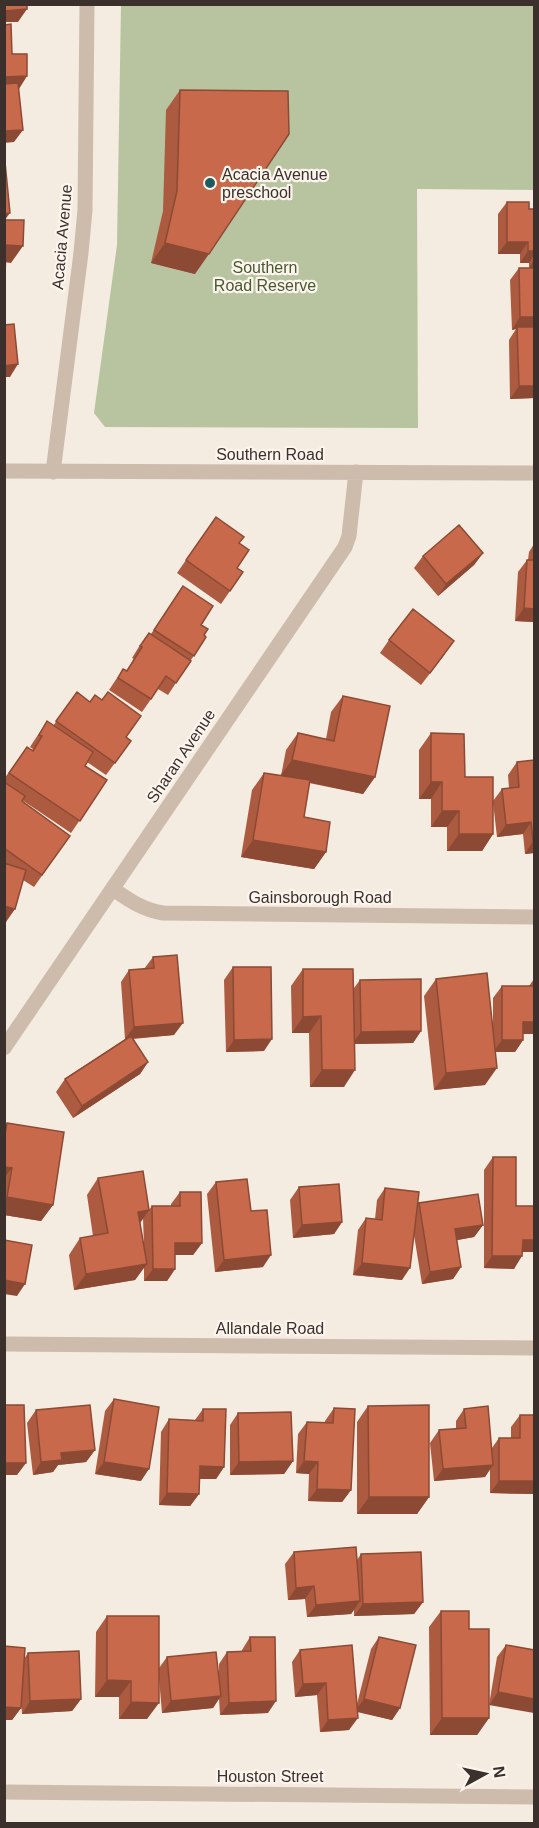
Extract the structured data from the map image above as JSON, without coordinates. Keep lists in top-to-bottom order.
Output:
{
  "streets": {
    "street": [
      "Acacia Avenue",
      "Southern Road",
      "Sharan Avenue",
      "Gainsborough Road",
      "Allandale Road",
      "Houston Street"
    ]
  },
  "crossings": [
    ["Acacia Avenue", "Southern Road"],
    ["Southern Road", "Sharan Avenue"],
    ["Sharan Avenue", "Gainsborough Road"]
  ],
  "parks": ["Southern Road Reserve"],
  "places": ["Acacia Avenue preschool"],
  "north": "right"
}
